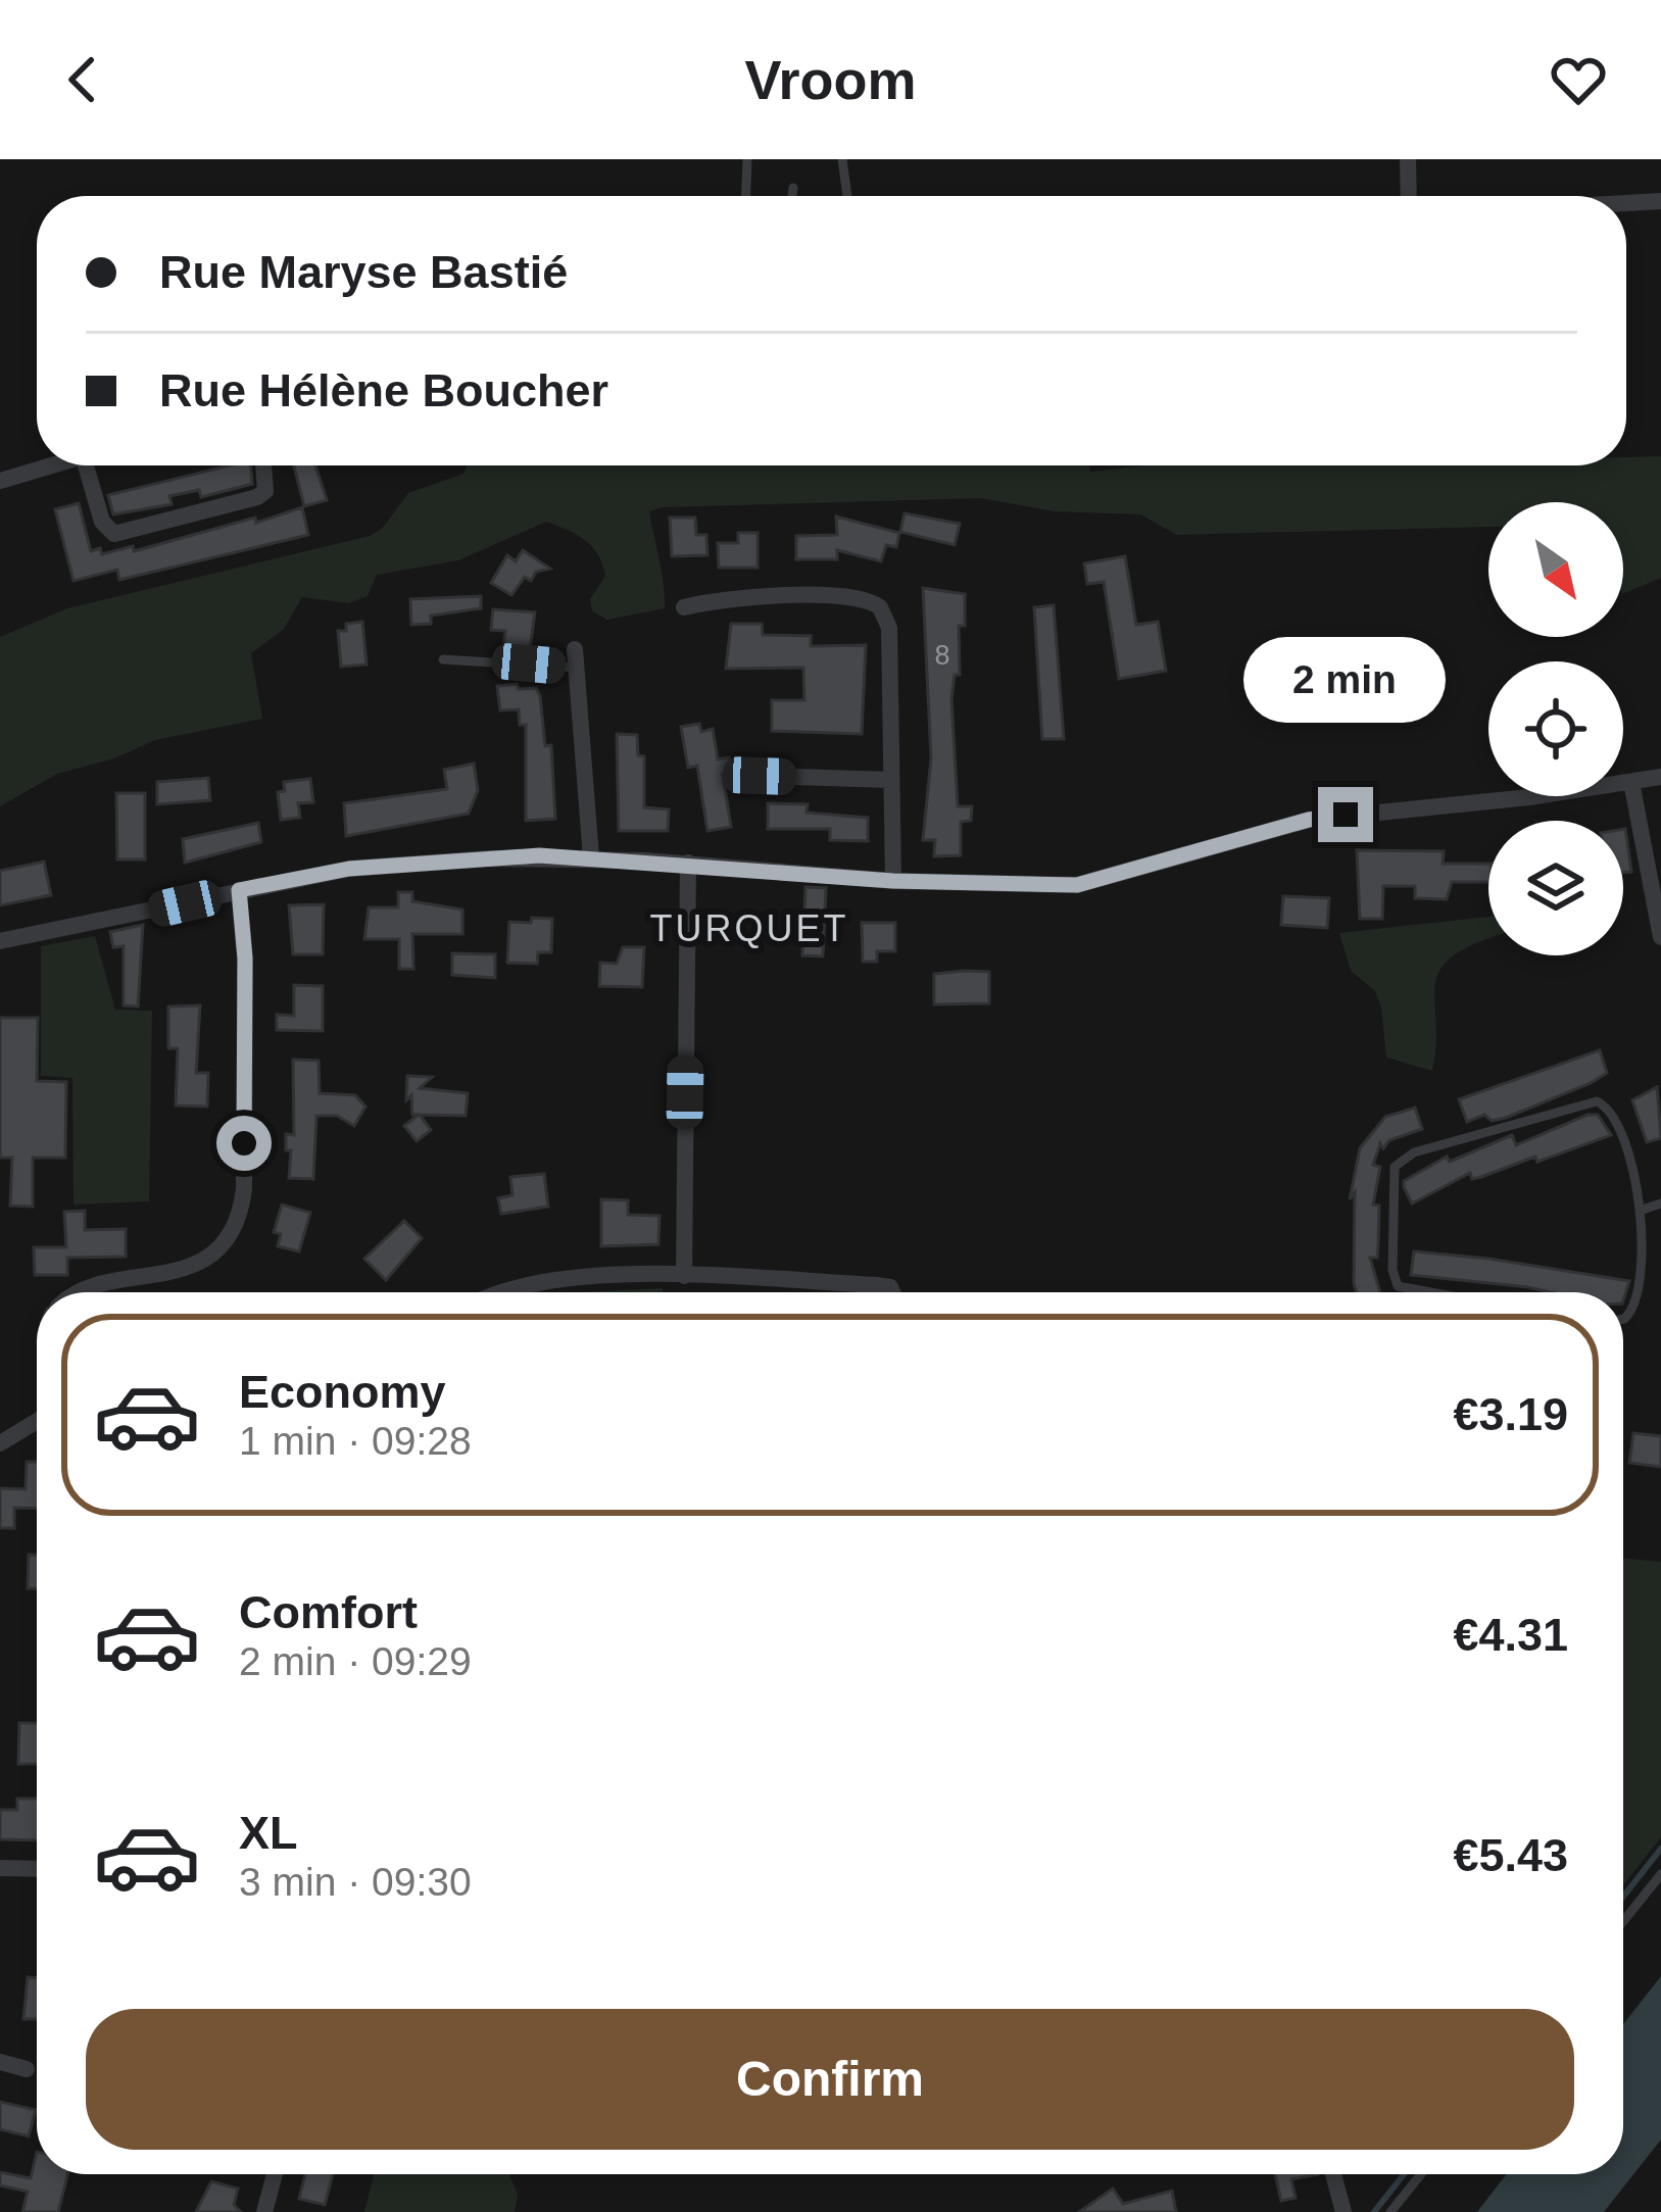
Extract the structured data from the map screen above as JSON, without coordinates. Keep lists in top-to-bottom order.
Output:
{
  "districts": ["TURQUET"],
  "house_numbers": ["8"],
  "north": "bottom right",
  "page": {
    "header": "Vroom",
    "banner": ["Rue Maryse Bastié", "Rue Hélène Boucher"],
    "bubble": "2 min",
    "list": [
      {
        "name": "Economy",
        "note": "1 min · 09:28",
        "value": "€3.19"
      },
      {
        "name": "Comfort",
        "note": "2 min · 09:29",
        "value": "€4.31"
      },
      {
        "name": "XL",
        "note": "3 min · 09:30",
        "value": "€5.43"
      }
    ],
    "buttons": "Confirm"
  }
}
